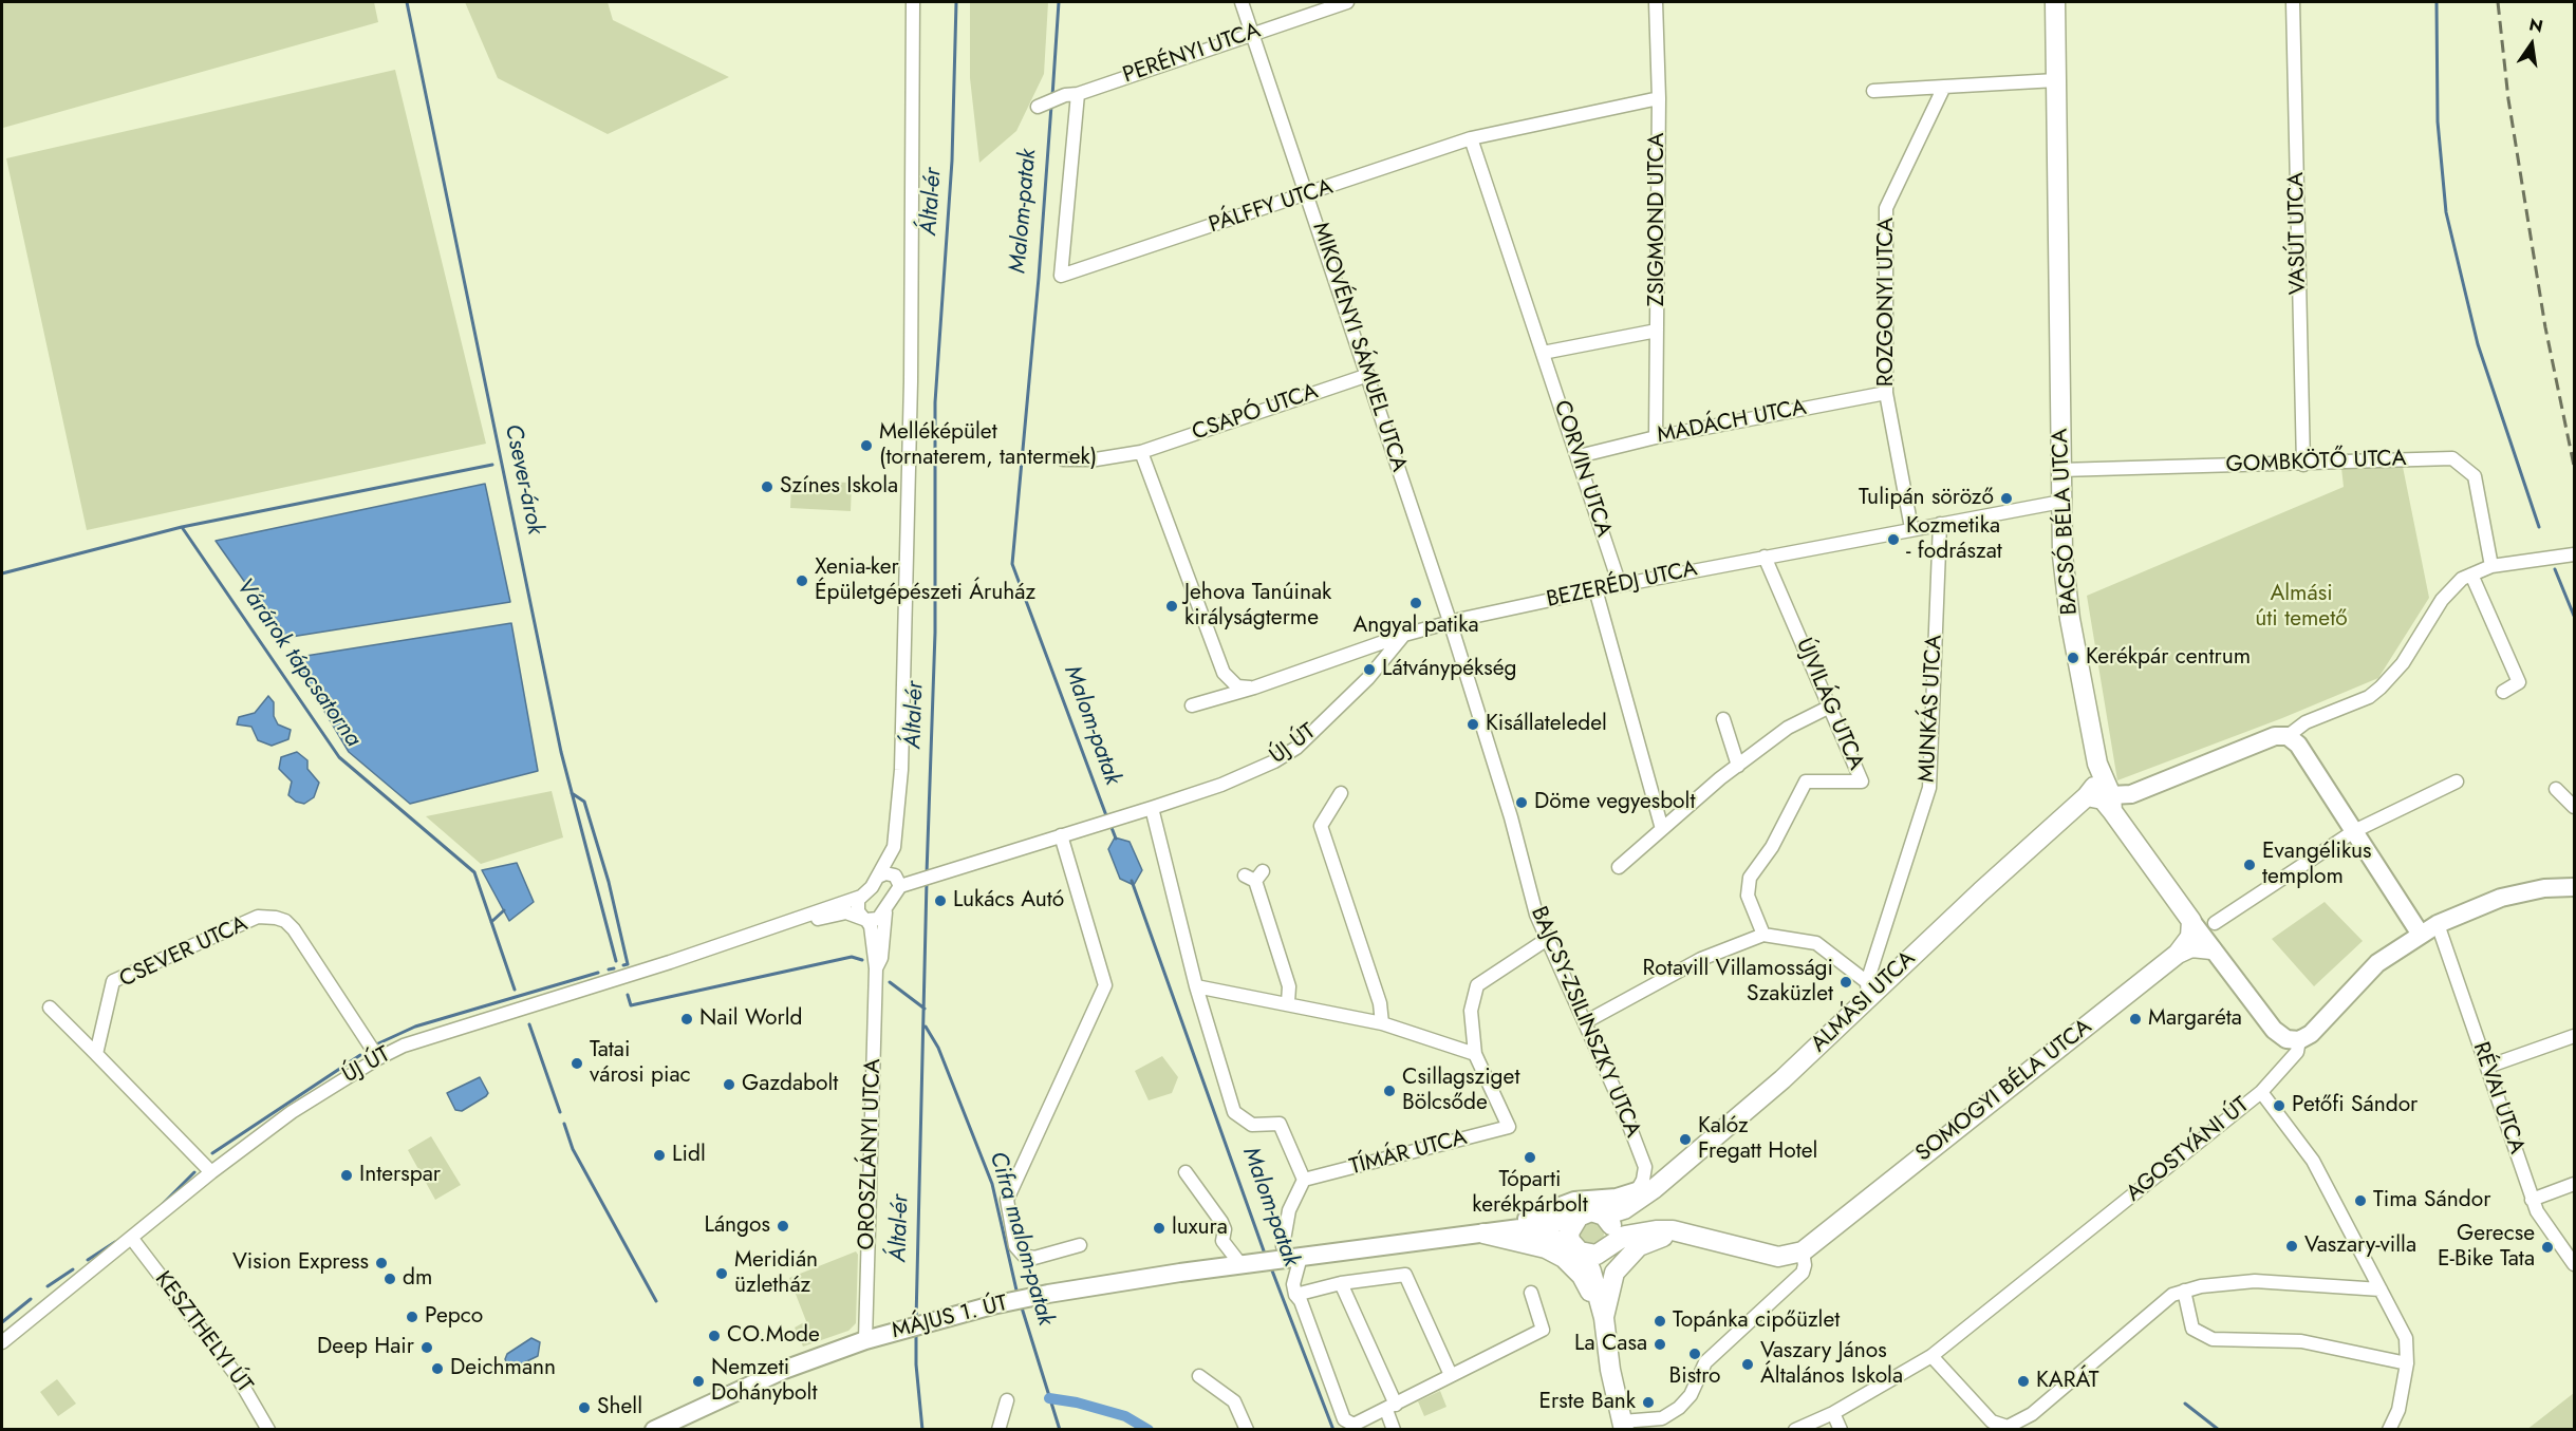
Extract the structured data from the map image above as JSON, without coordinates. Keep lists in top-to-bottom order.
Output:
{
  "streets": {
    "main road": [
      "BACSÓ BÉLA UTCA",
      "ALMÁSI UTCA",
      "SOMOGYI BÉLA UTCA",
      "AGOSTYÁNI ÚT",
      "MÁJUS 1. ÚT"
    ],
    "street": [
      "PERÉNYI UTCA",
      "PÁLFFY UTCA",
      "ZSIGMOND UTCA",
      "VASÚT UTCA",
      "ROZGONYI UTCA",
      "MIKOVÉNYI SÁMUEL UTCA",
      "CSAPÓ UTCA",
      "MADÁCH UTCA",
      "GOMBKÖTŐ UTCA",
      "CORVIN UTCA",
      "BEZERÉDJ UTCA",
      "ÚJVILÁG UTCA",
      "MUNKÁS UTCA",
      "ÚJ ÚT",
      "CSEVER UTCA",
      "BAJCSY-ZSILINSZKY UTCA",
      "RÉVAI UTCA",
      "TÍMÁR UTCA",
      "OROSZLÁNYI UTCA",
      "KESZTHELYI ÚT"
    ]
  },
  "crossings": [
    ["PERÉNYI UTCA", "PÁLFFY UTCA"],
    ["PERÉNYI UTCA", "MIKOVÉNYI SÁMUEL UTCA"],
    ["PÁLFFY UTCA", "ZSIGMOND UTCA"],
    ["PÁLFFY UTCA", "MIKOVÉNYI SÁMUEL UTCA"],
    ["PÁLFFY UTCA", "CORVIN UTCA"],
    ["ZSIGMOND UTCA", "MADÁCH UTCA"],
    ["VASÚT UTCA", "GOMBKÖTŐ UTCA"],
    ["ROZGONYI UTCA", "MADÁCH UTCA"],
    ["ROZGONYI UTCA", "BEZERÉDJ UTCA"],
    ["MIKOVÉNYI SÁMUEL UTCA", "CSAPÓ UTCA"],
    ["MIKOVÉNYI SÁMUEL UTCA", "BEZERÉDJ UTCA"],
    ["MIKOVÉNYI SÁMUEL UTCA", "BAJCSY-ZSILINSZKY UTCA"],
    ["MADÁCH UTCA", "CORVIN UTCA"],
    ["GOMBKÖTŐ UTCA", "BACSÓ BÉLA UTCA"],
    ["CORVIN UTCA", "BEZERÉDJ UTCA"],
    ["BACSÓ BÉLA UTCA", "BEZERÉDJ UTCA"],
    ["BACSÓ BÉLA UTCA", "ALMÁSI UTCA"],
    ["BACSÓ BÉLA UTCA", "SOMOGYI BÉLA UTCA"],
    ["BACSÓ BÉLA UTCA", "AGOSTYÁNI ÚT"],
    ["BEZERÉDJ UTCA", "ÚJVILÁG UTCA"],
    ["BEZERÉDJ UTCA", "MUNKÁS UTCA"],
    ["BEZERÉDJ UTCA", "ÚJ ÚT"],
    ["BEZERÉDJ UTCA", "BAJCSY-ZSILINSZKY UTCA"],
    ["MUNKÁS UTCA", "ALMÁSI UTCA"],
    ["ÚJ ÚT", "CSEVER UTCA"],
    ["ÚJ ÚT", "OROSZLÁNYI UTCA"],
    ["ÚJ ÚT", "KESZTHELYI ÚT"],
    ["ALMÁSI UTCA", "MÁJUS 1. ÚT"],
    ["BAJCSY-ZSILINSZKY UTCA", "TÍMÁR UTCA"],
    ["RÉVAI UTCA", "AGOSTYÁNI ÚT"],
    ["OROSZLÁNYI UTCA", "MÁJUS 1. ÚT"]
  ],
  "water": [
    "Által-ér",
    "Malom-patak",
    "Csever-árok",
    "Várárok tápcsatorna",
    "Cifra malom-patak"
  ],
  "parks": ["Almási úti temető"],
  "places": [
    "Melléképület (tornaterem, tantermek)",
    "Színes Iskola",
    "Tulipán söröző",
    "Kozmetika - fodrászat",
    "Xenia-ker Épületgépészeti Áruház",
    "Angyal patika",
    "Jehova Tanúinak királyságterme",
    "Kerékpár centrum",
    "Látványpékség",
    "Kisállateledel",
    "Döme vegyesbolt",
    "Evangélikus templom",
    "Lukács Autó",
    "Rotavill Villamossági Szaküzlet",
    "Nail World",
    "Margaréta",
    "Tatai városi piac",
    "Gazdabolt",
    "Csillagsziget Bölcsőde",
    "Petőfi Sándor",
    "Kalóz Fregatt Hotel",
    "Lidl",
    "Tóparti kerékpárbolt",
    "Interspar",
    "Tima Sándor",
    "Lángos",
    "luxura",
    "Vaszary-villa",
    "Gerecse E-Bike Tata",
    "Vision Express",
    "Meridián üzletház",
    "dm",
    "Pepco",
    "Topánka cipőüzlet",
    "CO.Mode",
    "La Casa",
    "Deep Hair",
    "Bistro",
    "Vaszary János Általános Iskola",
    "Deichmann",
    "Nemzeti Dohánybolt",
    "KARÁT",
    "Erste Bank",
    "Shell"
  ],
  "north": "top"
}
